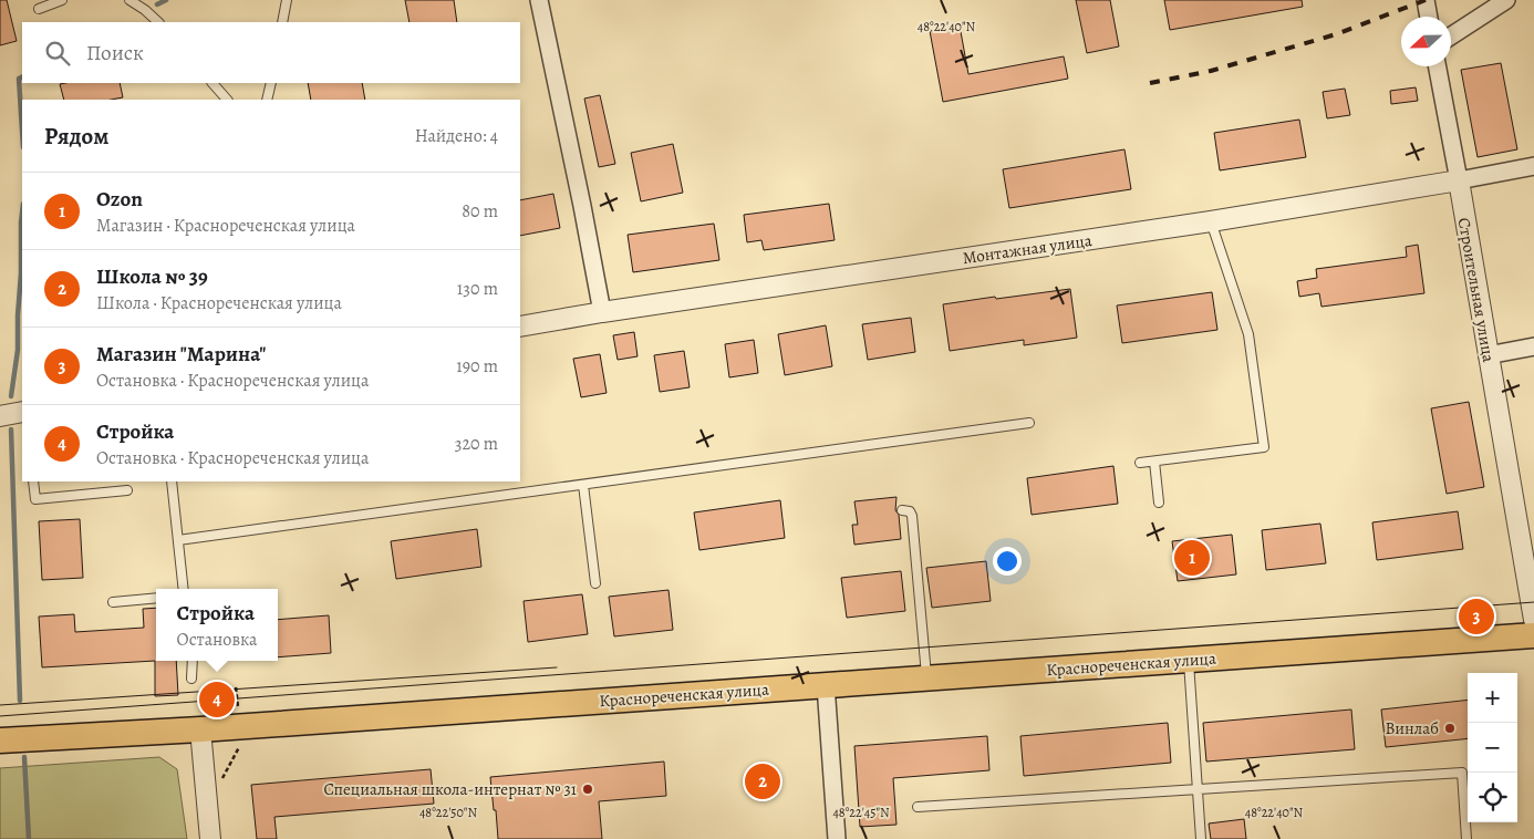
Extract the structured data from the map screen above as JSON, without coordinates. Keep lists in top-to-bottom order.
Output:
{
  "streets": {
    "main road": ["Краснореченская улица"],
    "street": ["Монтажная улица", "Строительная улица"]
  },
  "crossings": [
    ["Монтажная улица", "Строительная улица"]
  ],
  "places": ["Винлаб", "Специальная школа-интернат № 31"],
  "north": "left",
  "page": {
    "search": "Поиск",
    "heading": ["Рядом", "Найдено: 4"],
    "list": [
      {
        "mark": "1",
        "name": "Ozon",
        "note": "Магазин · Краснореченская улица",
        "value": "80 m"
      },
      {
        "mark": "2",
        "name": "Школа № 39",
        "note": "Школа · Краснореченская улица",
        "value": "130 m"
      },
      {
        "mark": "3",
        "name": "Магазин \"Марина\"",
        "note": "Остановка · Краснореченская улица",
        "value": "190 m"
      },
      {
        "mark": "4",
        "name": "Стройка",
        "note": "Остановка · Краснореченская улица",
        "value": "320 m"
      }
    ],
    "pins": [
      "1",
      "3",
      "4",
      "2"
    ],
    "popup": ["Стройка", "Остановка"],
    "map_buttons": ["+", "−"]
  },
  "coordinates": ["48°22'40\"N", "48°22'50\"N", "48°22'45\"N"]
}
